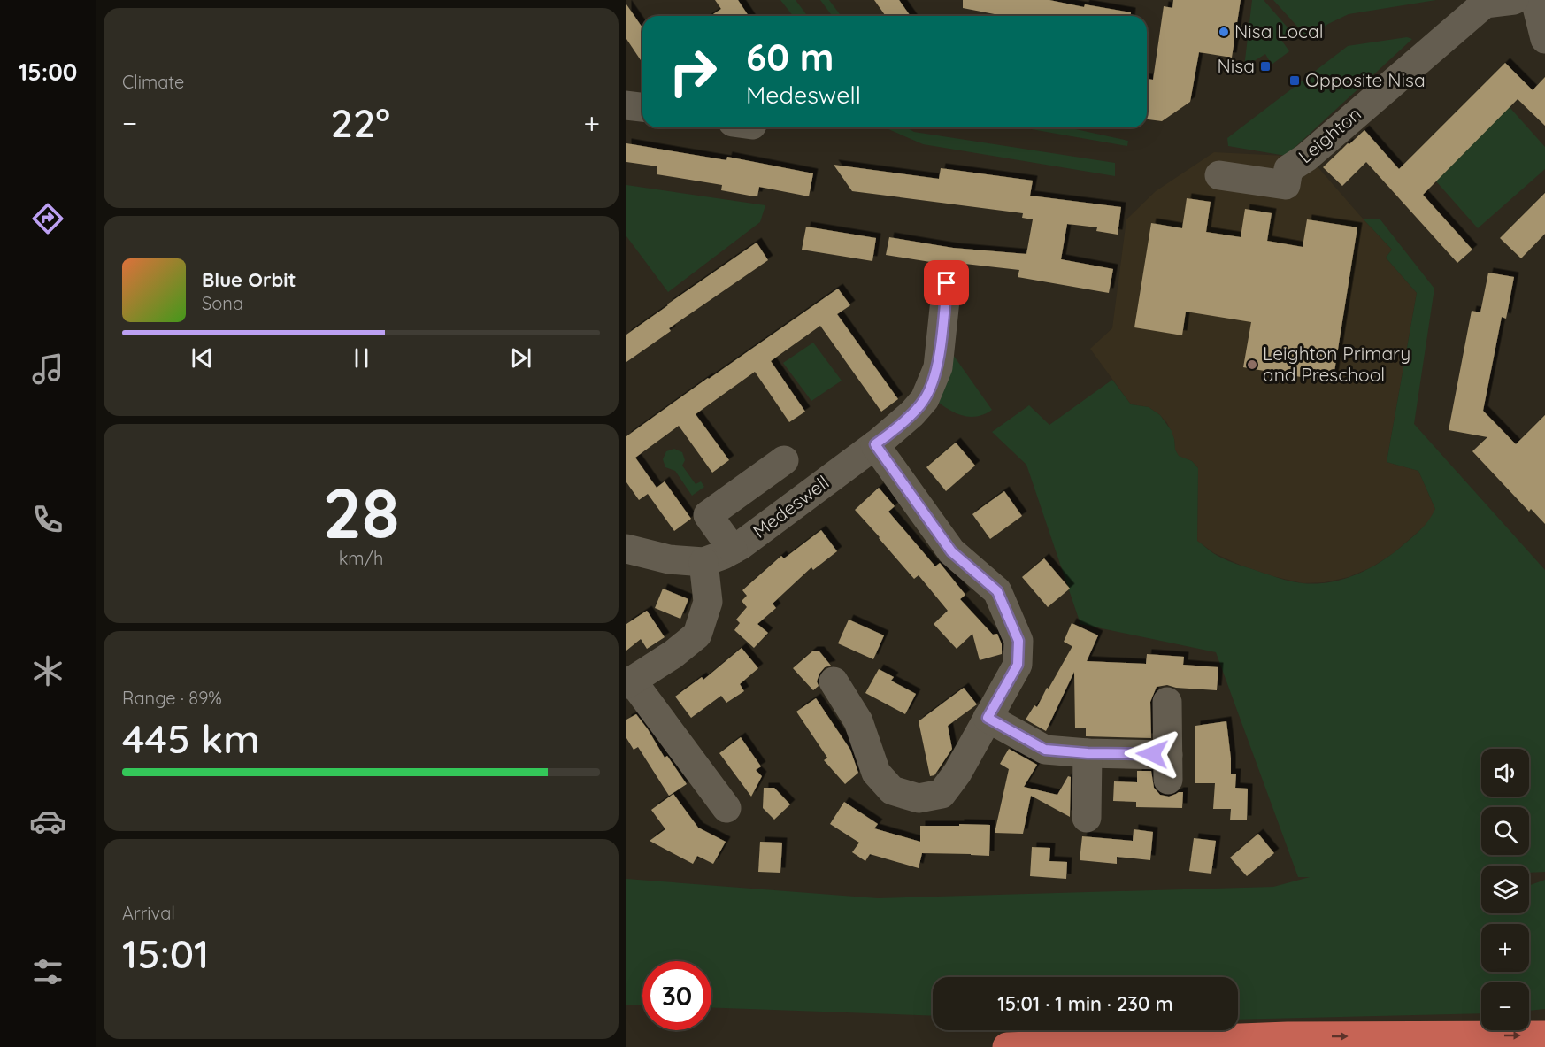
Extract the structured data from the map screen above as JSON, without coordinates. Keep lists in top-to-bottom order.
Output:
{
  "streets": {
    "street": ["Leighton", "Medeswell"]
  },
  "places": {
    "other": ["Nisa Local", "Leighton Primary and Preschool"],
    "transit": ["Nisa", "Opposite Nisa"]
  },
  "page": {
    "tabs": "15:00",
    "tile": [
      "Climate",
      ["28", "km/h"],
      ["Range · 89%", "445 km"],
      ["Arrival", "15:01"]
    ],
    "turn": ["60 m", "Medeswell"],
    "heat": ["−", "22°", "+"],
    "song": ["Blue Orbit", "Sona"],
    "map_buttons": ["+", "−"],
    "limit": "30",
    "trip": "15:01 · 1 min · 230 m"
  }
}
